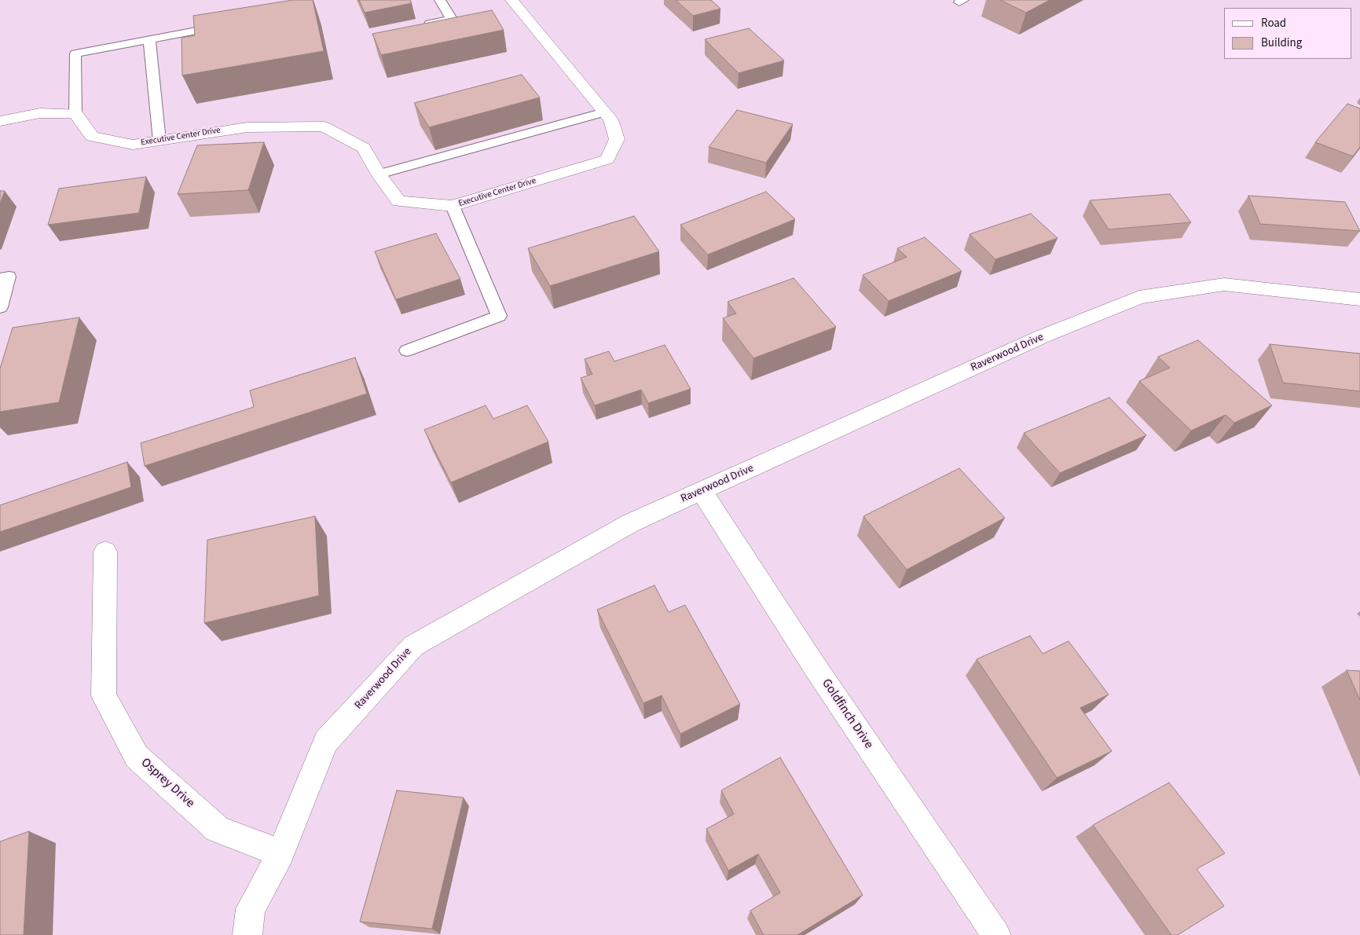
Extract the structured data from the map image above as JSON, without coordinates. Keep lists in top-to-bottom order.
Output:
{
  "streets": {
    "street": [
      "Executive Center Drive",
      "Raverwood Drive",
      "Goldfinch Drive",
      "Osprey Drive"
    ]
  },
  "crossings": [
    ["Raverwood Drive", "Goldfinch Drive"],
    ["Raverwood Drive", "Osprey Drive"]
  ],
  "legend": ["Road", "Building"]
}
